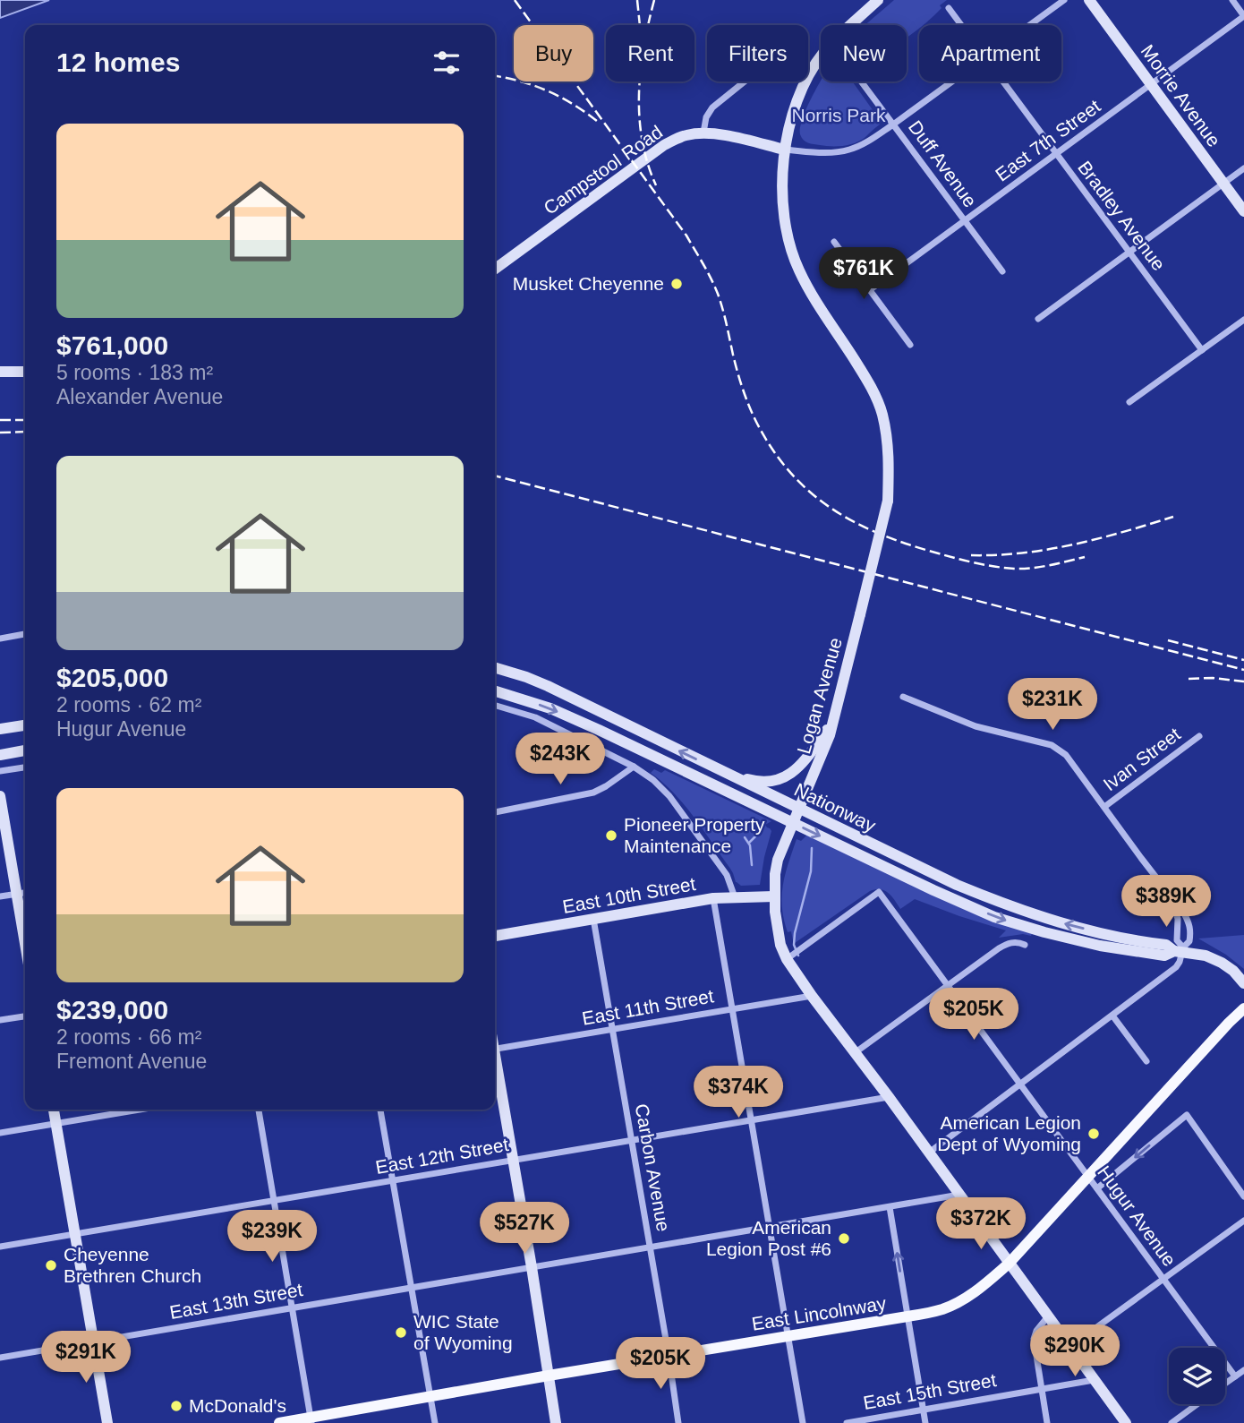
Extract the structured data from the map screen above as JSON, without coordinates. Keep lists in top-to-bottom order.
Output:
{
  "streets": {
    "main road": [
      "Morrie Avenue",
      "Campstool Road",
      "Logan Avenue",
      "Nationway",
      "East 10th Street",
      "East Lincolnway"
    ],
    "street": [
      "East 7th Street",
      "Duff Avenue",
      "Bradley Avenue",
      "Ivan Street",
      "East 11th Street",
      "East 12th Street",
      "Carbon Avenue",
      "Hugur Avenue",
      "East 13th Street",
      "East 15th Street"
    ]
  },
  "crossings": [
    ["Morrie Avenue", "East 7th Street"],
    ["East 7th Street", "Duff Avenue"],
    ["East 7th Street", "Bradley Avenue"],
    ["Campstool Road", "Logan Avenue"],
    ["Logan Avenue", "Nationway"],
    ["Logan Avenue", "East 10th Street"],
    ["Logan Avenue", "East 11th Street"],
    ["Logan Avenue", "East 12th Street"],
    ["Logan Avenue", "Hugur Avenue"],
    ["Logan Avenue", "East 13th Street"],
    ["Logan Avenue", "East Lincolnway"],
    ["Logan Avenue", "East 15th Street"],
    ["East 10th Street", "Carbon Avenue"],
    ["East 11th Street", "Carbon Avenue"],
    ["East 12th Street", "Carbon Avenue"],
    ["Carbon Avenue", "East 13th Street"],
    ["Carbon Avenue", "East Lincolnway"],
    ["Hugur Avenue", "East Lincolnway"]
  ],
  "parks": ["Norris Park"],
  "places": [
    "Musket Cheyenne",
    "Pioneer Property Maintenance",
    "American Legion Dept of Wyoming",
    "American Legion Post #6",
    "Cheyenne Brethren Church",
    "WIC State of Wyoming",
    "McDonald's"
  ],
  "page": {
    "chip": [
      "Buy",
      "Rent",
      "Filters",
      "New",
      "Apartment"
    ],
    "heading": "12 homes",
    "list": [
      {
        "name": "$761,000",
        "note": "5 rooms · 183 m² · Alexander Avenue"
      },
      {
        "name": "$205,000",
        "note": "2 rooms · 62 m² · Hugur Avenue"
      },
      {
        "name": "$239,000",
        "note": "2 rooms · 66 m² · Fremont Avenue"
      }
    ],
    "price": [
      "$761K",
      "$231K",
      "$243K",
      "$389K",
      "$205K",
      "$374K",
      "$372K",
      "$527K",
      "$239K",
      "$290K",
      "$291K",
      "$205K"
    ]
  }
}
